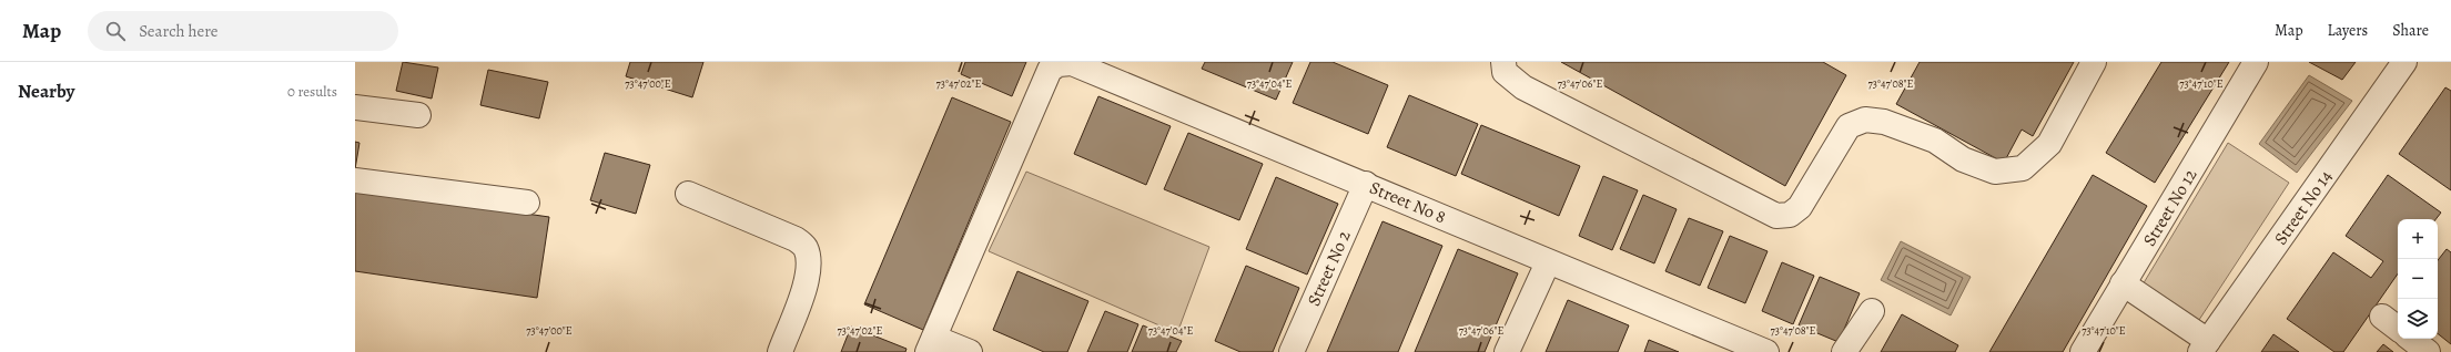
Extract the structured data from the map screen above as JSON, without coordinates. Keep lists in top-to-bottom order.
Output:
{
  "streets": {
    "street": [
      "Street No 8",
      "Street No 12",
      "Street No 14",
      "Street No 2"
    ]
  },
  "crossings": [
    ["Street No 8", "Street No 2"]
  ],
  "page": {
    "header": "Map",
    "search": "Search here",
    "nav": ["Map", "Layers", "Share"],
    "heading": ["Nearby", "0 results"],
    "map_buttons": ["+", "−"]
  },
  "coordinates": [
    "73°47'04\"E",
    "73°47'06\"E",
    "73°47'08\"E",
    "73°47'00\"E",
    "73°47'02\"E",
    "73°47'10\"E"
  ]
}
